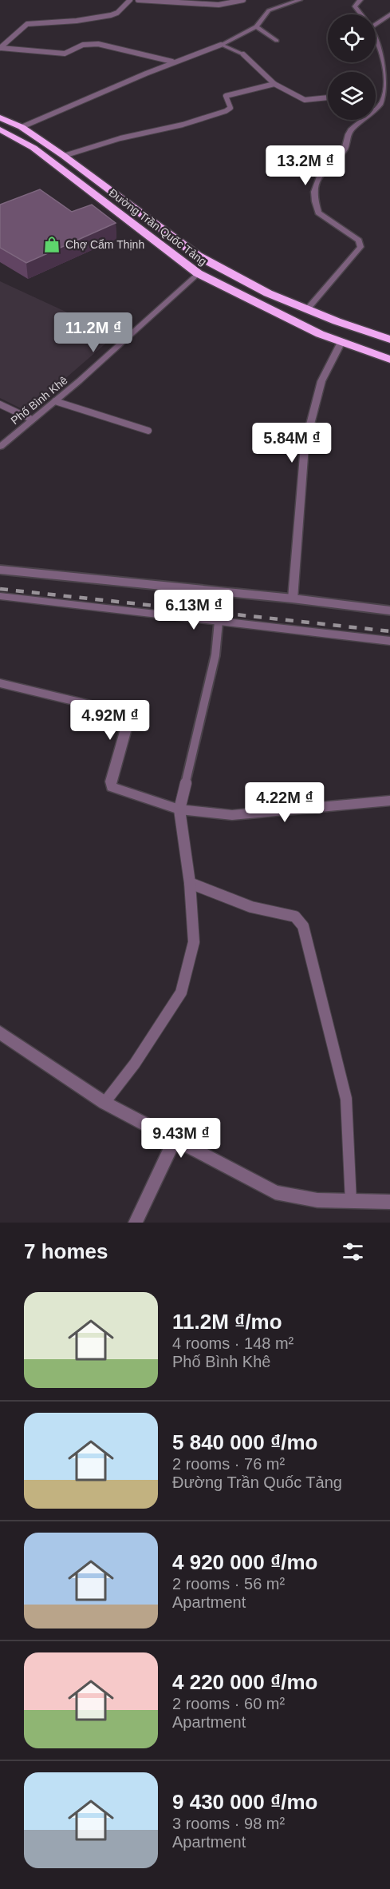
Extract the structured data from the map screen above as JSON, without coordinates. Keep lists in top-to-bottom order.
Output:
{
  "streets": {
    "highway": ["Đường Trần Quốc Tảng"],
    "street": ["Phố Bình Khê"]
  },
  "crossings": [
    ["Đường Trần Quốc Tảng", "Phố Bình Khê"]
  ],
  "places": {
    "shop": ["Chợ Cẩm Thịnh"]
  },
  "page": {
    "price": [
      "13.2M ₫",
      "11.2M ₫",
      "5.84M ₫",
      "6.13M ₫",
      "4.92M ₫",
      "4.22M ₫",
      "9.43M ₫"
    ],
    "heading": "7 homes",
    "list": [
      {
        "name": "11.2M ₫/mo",
        "note": "4 rooms · 148 m² · Phố Bình Khê"
      },
      {
        "name": "5 840 000 ₫/mo",
        "note": "2 rooms · 76 m² · Đường Trần Quốc Tảng"
      },
      {
        "name": "4 920 000 ₫/mo",
        "note": "2 rooms · 56 m² · Apartment"
      },
      {
        "name": "4 220 000 ₫/mo",
        "note": "2 rooms · 60 m² · Apartment"
      },
      {
        "name": "9 430 000 ₫/mo",
        "note": "3 rooms · 98 m² · Apartment"
      }
    ]
  }
}
